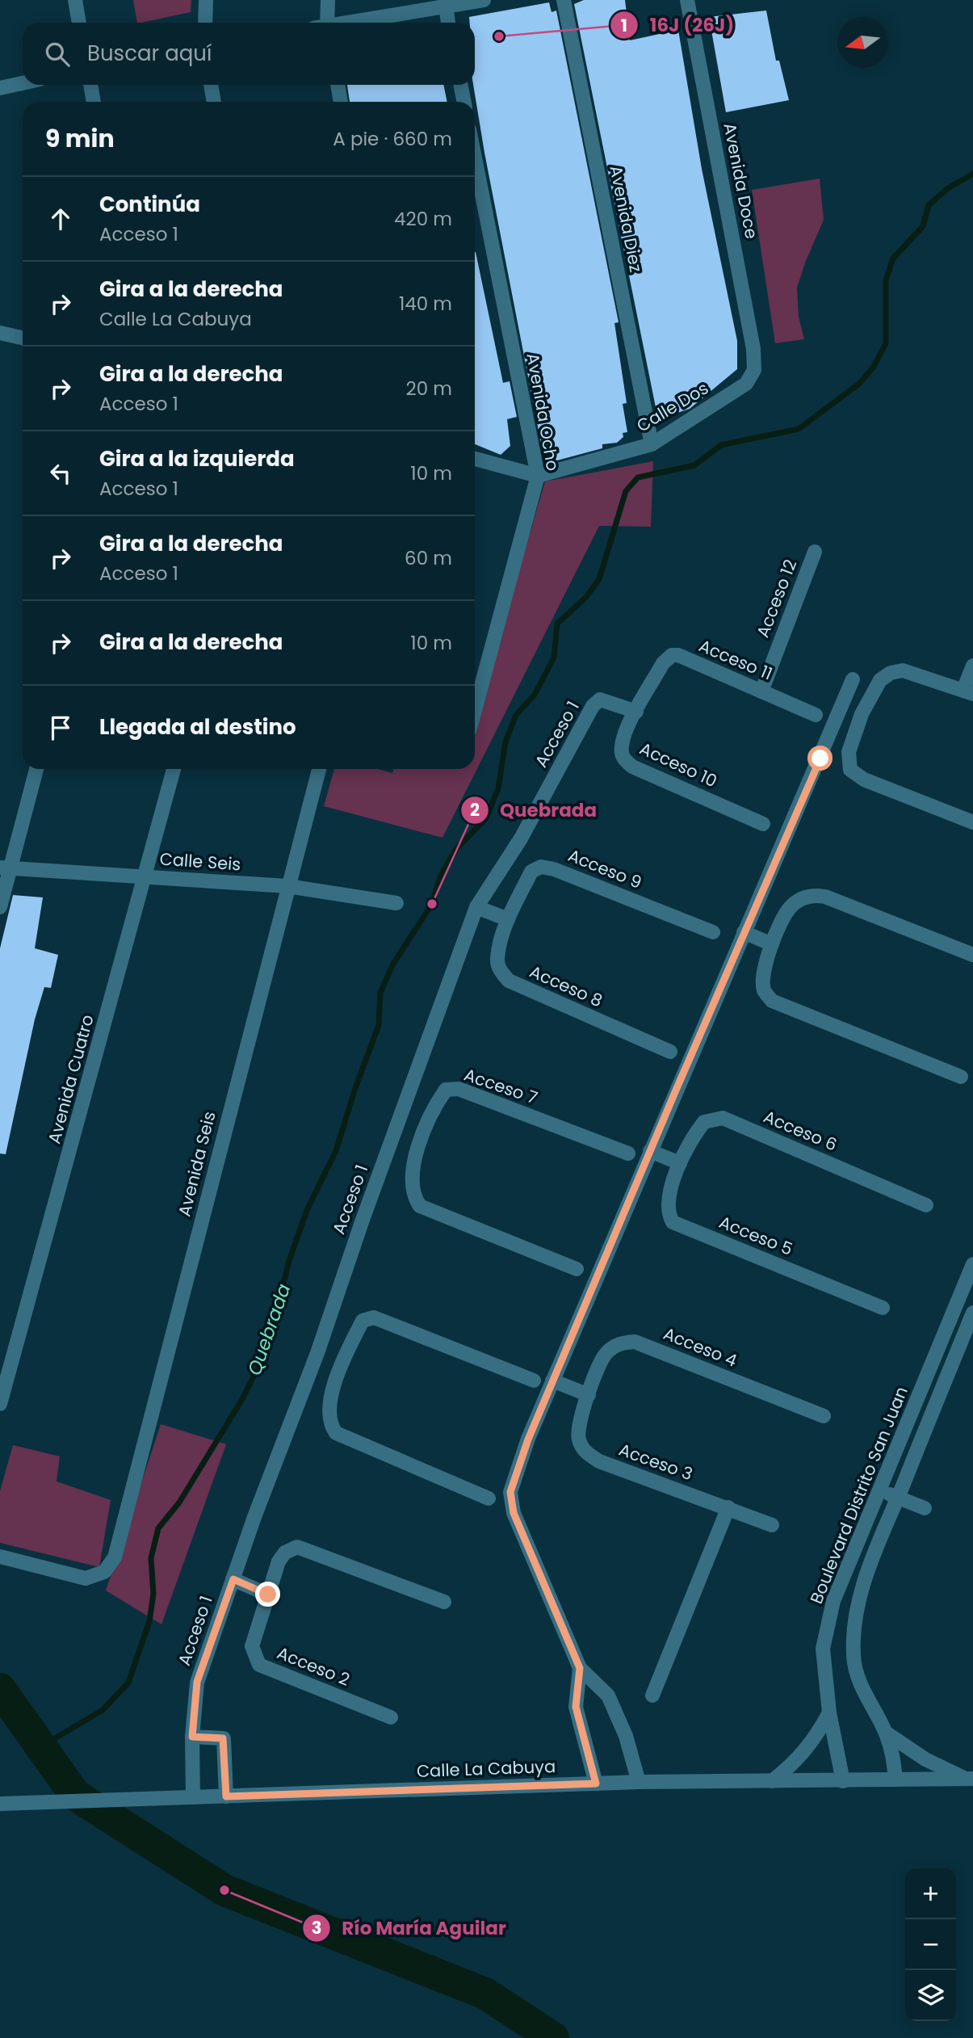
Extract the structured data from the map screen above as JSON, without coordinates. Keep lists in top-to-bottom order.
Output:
{
  "streets": {
    "street": [
      "Avenida Doce",
      "Avenida Diez",
      "Calle Dos",
      "Avenida Ocho",
      "Acceso 12",
      "Acceso 11",
      "Acceso 1",
      "Acceso 10",
      "Calle Seis",
      "Acceso 9",
      "Acceso 8",
      "Avenida Cuatro",
      "Acceso 7",
      "Acceso 6",
      "Avenida Seis",
      "Acceso 5",
      "Acceso 4",
      "Acceso 3",
      "Boulevard Distrito San Juan",
      "Acceso 2",
      "Calle La Cabuya"
    ]
  },
  "crossings": [
    ["Avenida Doce", "Calle Dos"],
    ["Avenida Diez", "Calle Dos"],
    ["Calle Dos", "Avenida Ocho"],
    ["Acceso 12", "Acceso 11"],
    ["Acceso 11", "Acceso 1"],
    ["Acceso 11", "Acceso 10"],
    ["Acceso 1", "Acceso 10"],
    ["Acceso 1", "Calle La Cabuya"],
    ["Calle Seis", "Avenida Cuatro"],
    ["Calle Seis", "Avenida Seis"],
    ["Acceso 9", "Acceso 8"],
    ["Acceso 6", "Acceso 5"],
    ["Acceso 4", "Acceso 3"],
    ["Boulevard Distrito San Juan", "Calle La Cabuya"]
  ],
  "water": ["Quebrada"],
  "places": ["16J (26J)", "Quebrada", "Río María Aguilar"],
  "north": "left",
  "page": {
    "search": "Buscar aquí",
    "heading": ["9 min", "A pie · 660 m"],
    "list": [
      ["Continúa", "Acceso 1", "420 m"],
      ["Gira a la derecha", "Calle La Cabuya", "140 m"],
      ["Gira a la derecha", "Acceso 1", "20 m"],
      ["Gira a la izquierda", "Acceso 1", "10 m"],
      ["Gira a la derecha", "Acceso 1", "60 m"],
      ["Gira a la derecha", "10 m"],
      "Llegada al destino"
    ],
    "map_buttons": ["+", "−"]
  }
}
